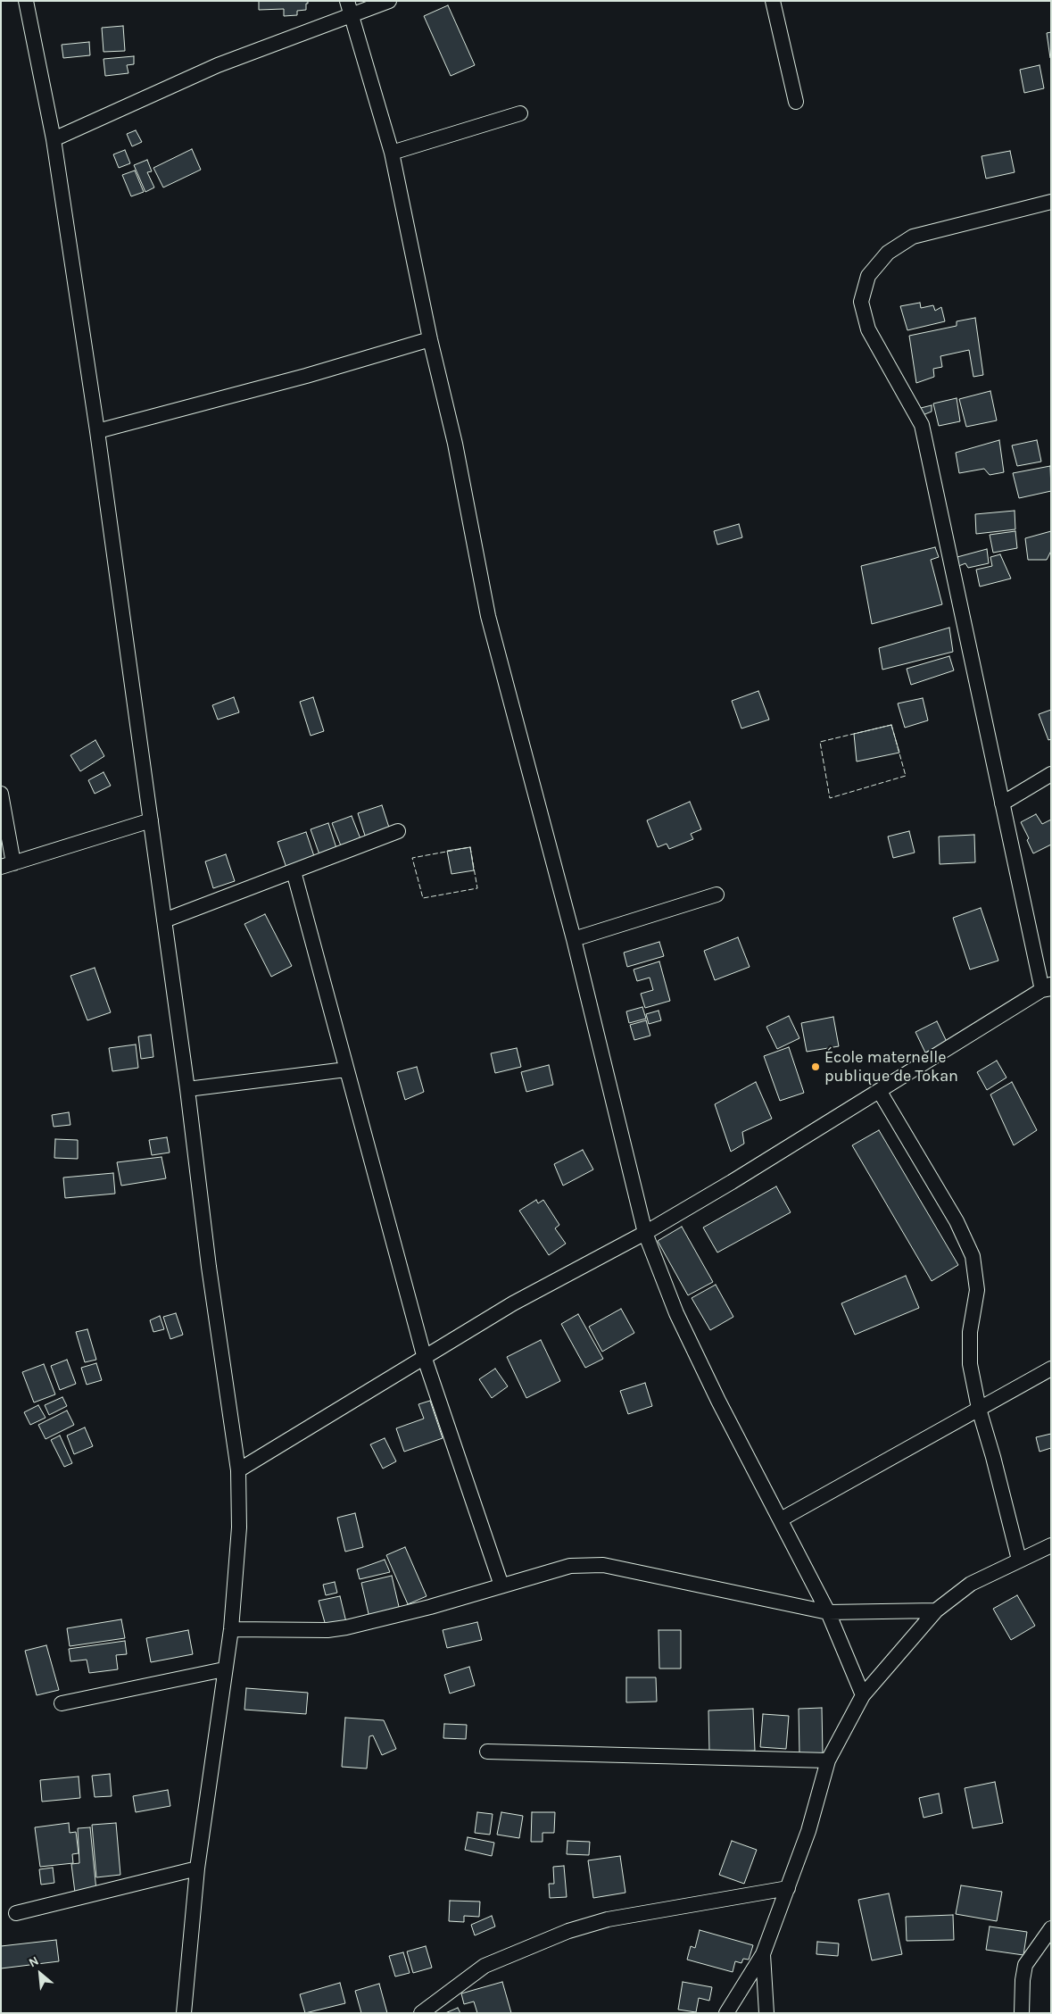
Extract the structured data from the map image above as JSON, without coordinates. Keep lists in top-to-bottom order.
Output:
{
  "places": ["École maternelle publique de Tokan"],
  "north": "top left"
}
